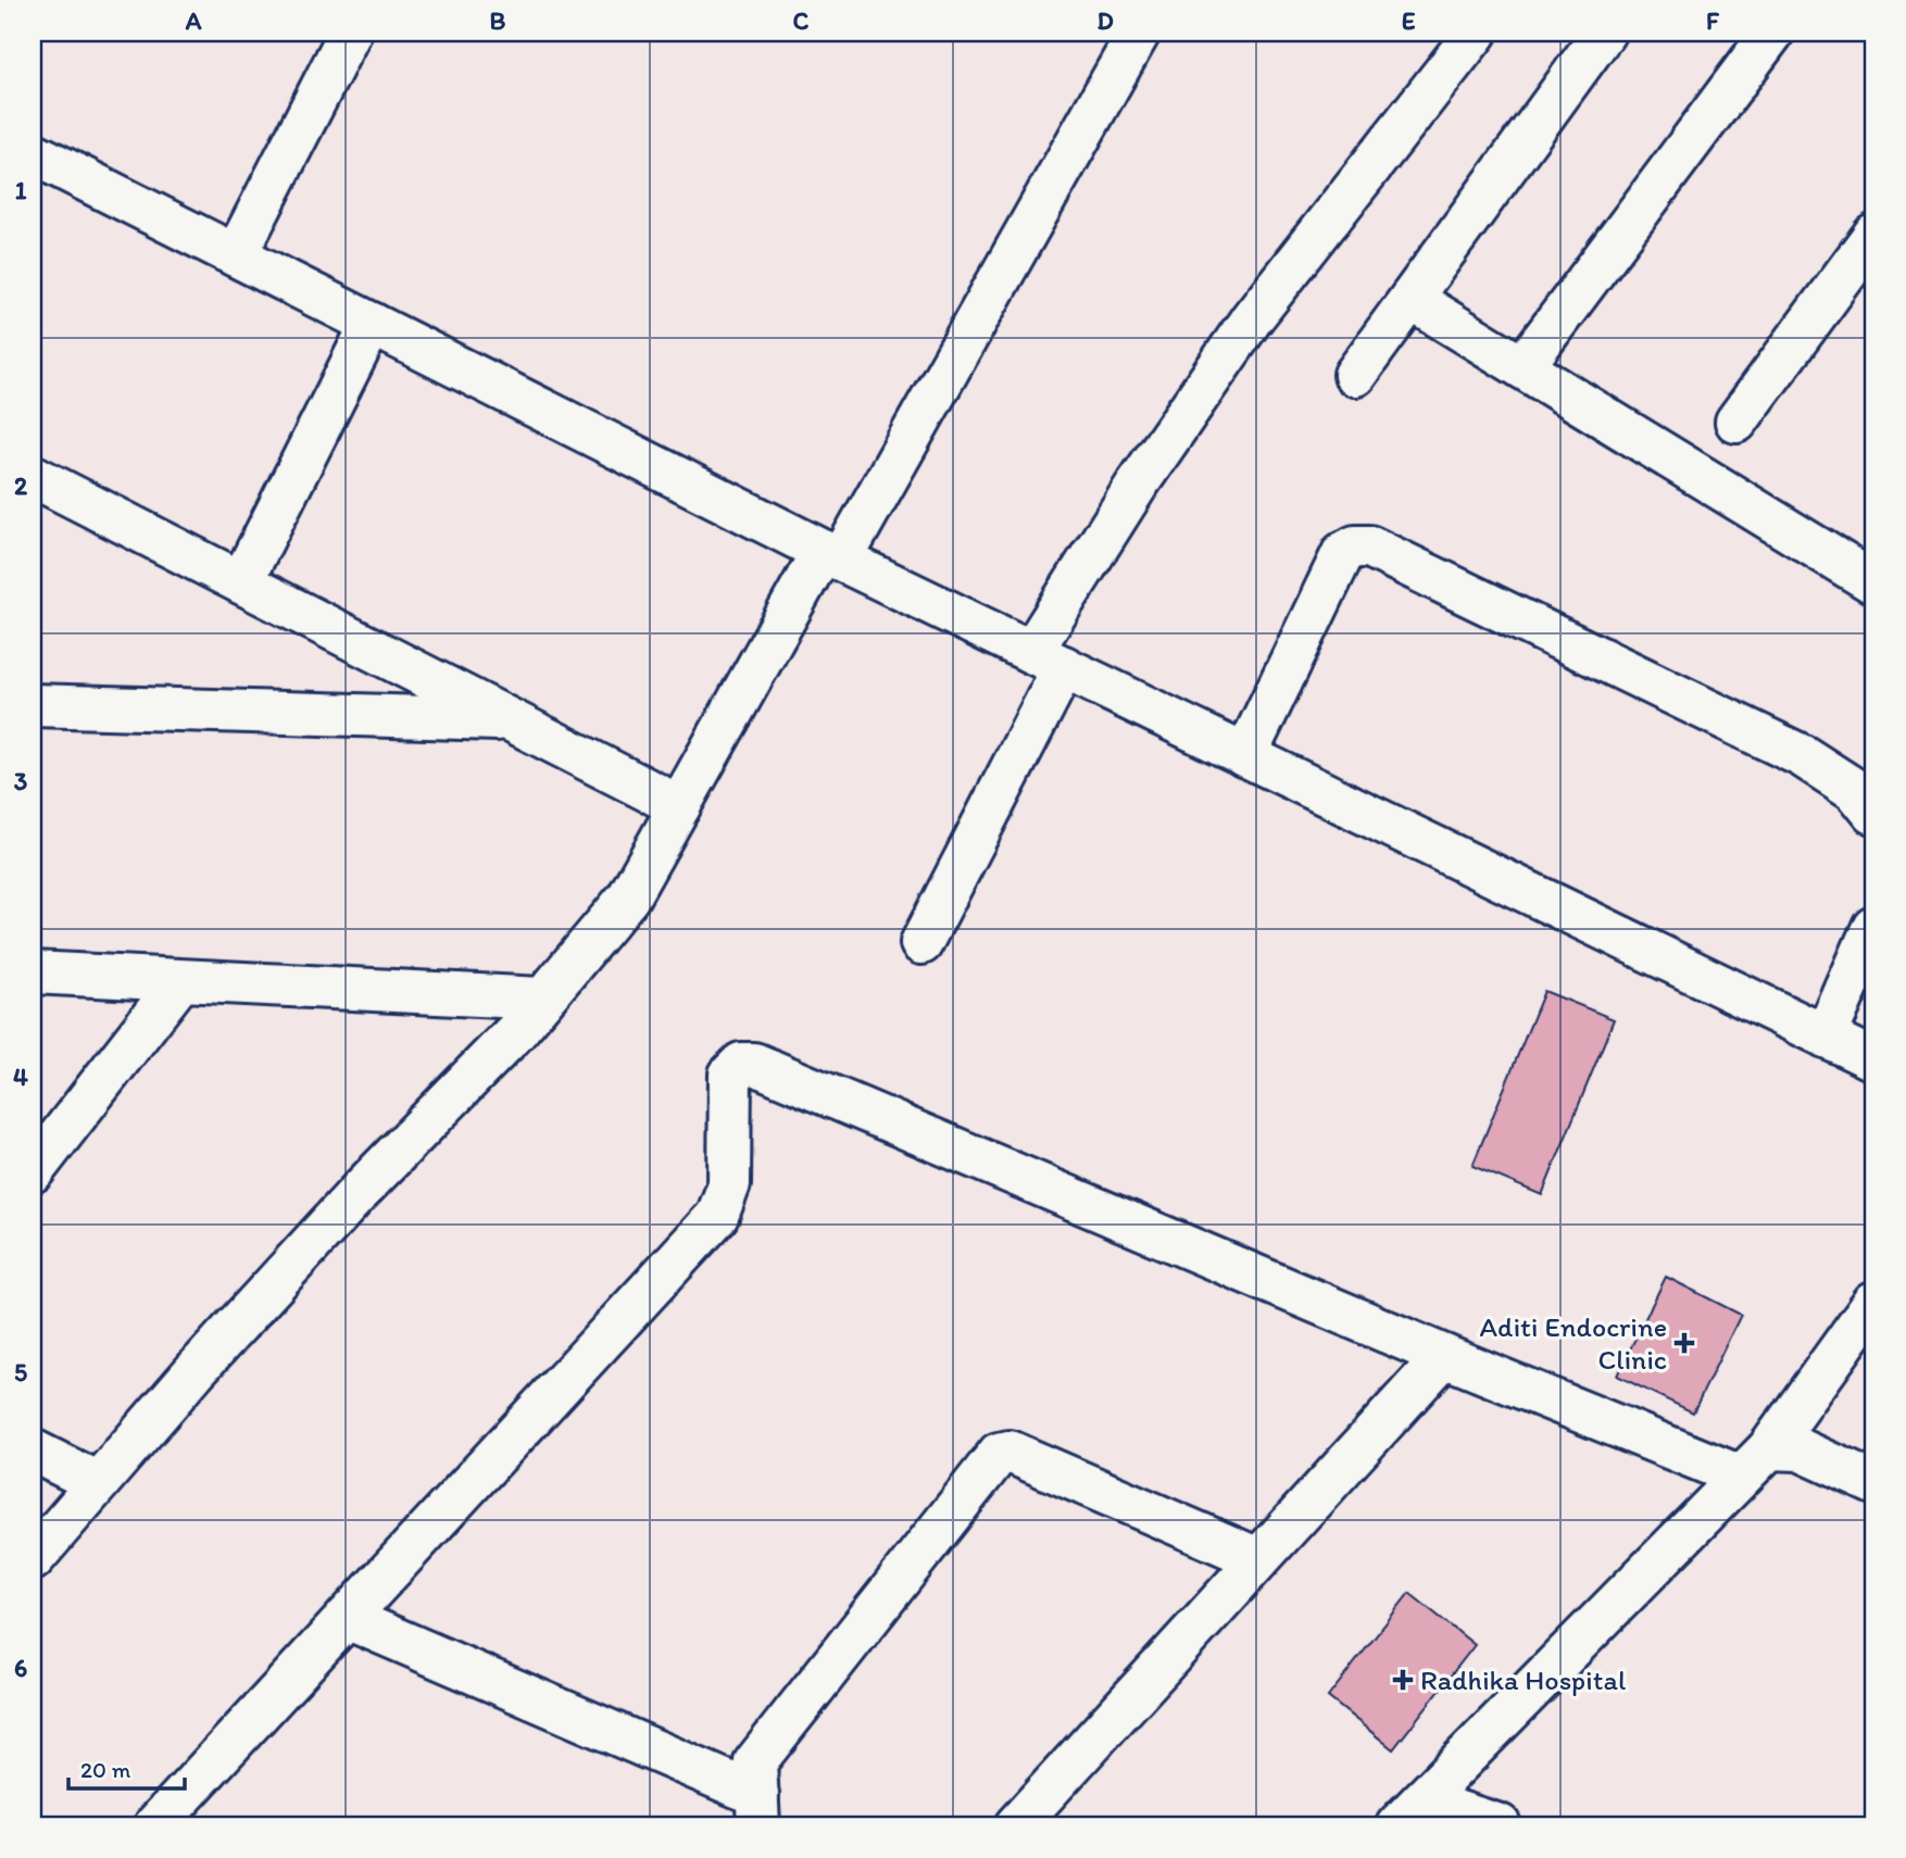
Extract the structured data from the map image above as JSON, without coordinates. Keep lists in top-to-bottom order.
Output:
{
  "places": {
    "health": ["Aditi Endocrine Clinic", "Radhika Hospital"]
  },
  "scale_bar": "20 m",
  "grid": {
    "columns": [
      "A",
      "B",
      "C",
      "D",
      "E",
      "F"
    ],
    "rows": [
      "1",
      "2",
      "3",
      "4",
      "5",
      "6"
    ]
  }
}
